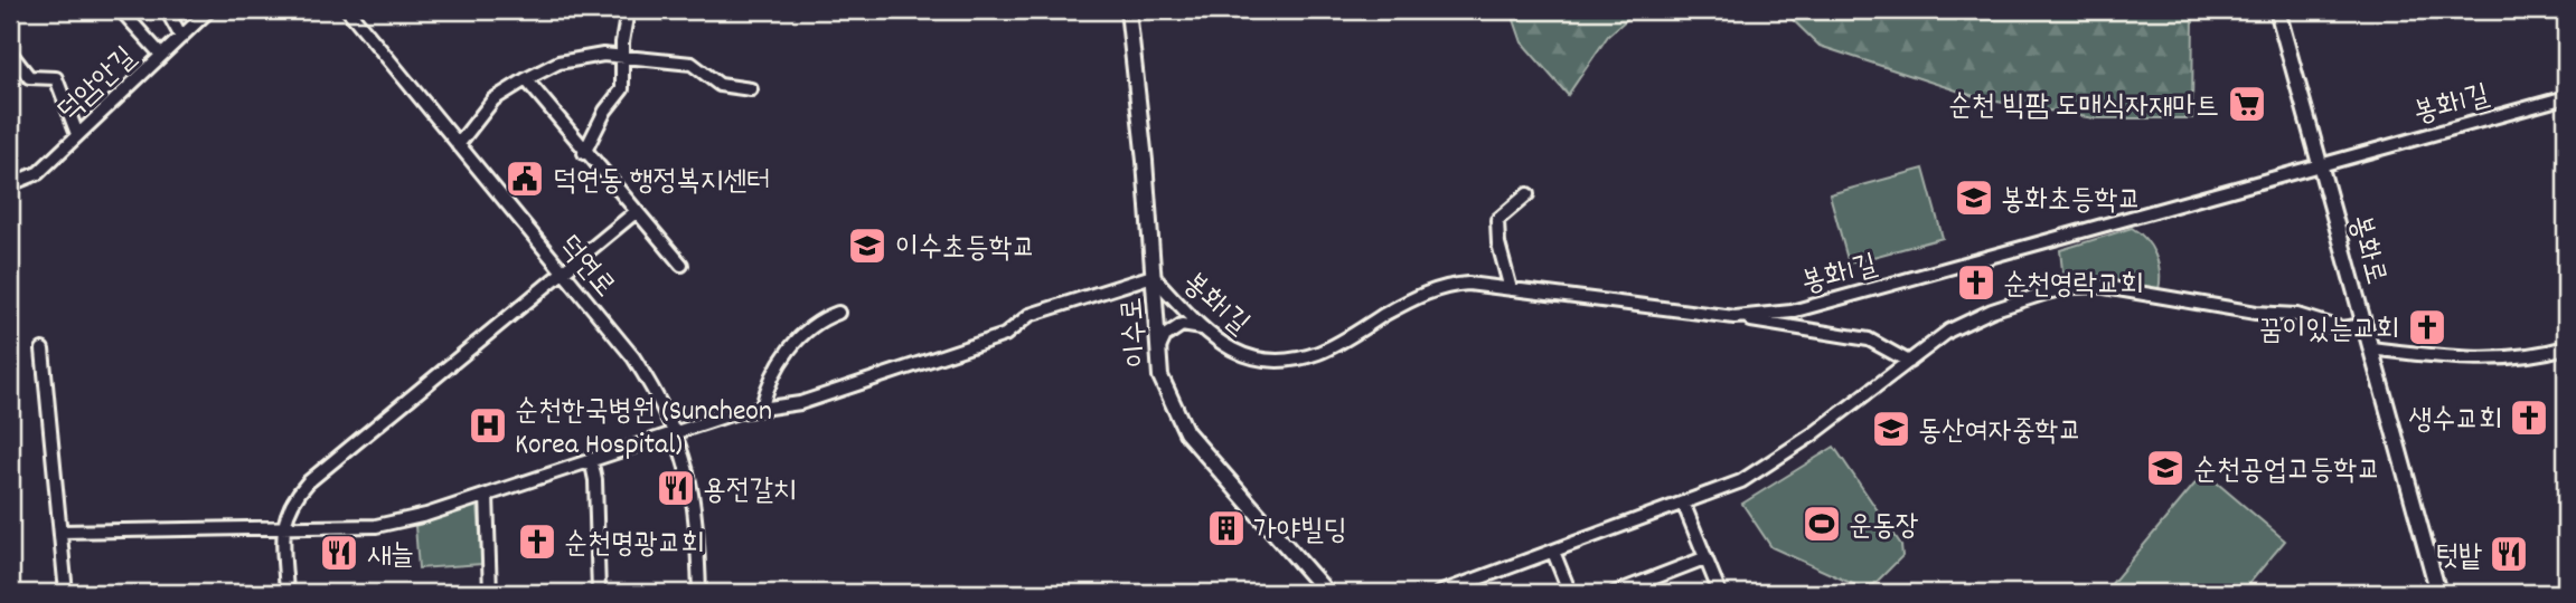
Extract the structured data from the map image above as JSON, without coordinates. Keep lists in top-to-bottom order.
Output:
{
  "streets": {
    "main road": ["봉화로", "이수로"],
    "street": ["덕암안길", "봉화1길", "덕연로"]
  },
  "crossings": [
    ["봉화1길", "봉화로"],
    ["봉화1길", "이수로"]
  ],
  "places": {
    "supermarket": ["순천 빅팜 도매식자재마트"],
    "public building": ["덕연동 행정복지센터"],
    "school or university": [
      "봉화초등학교",
      "이수초등학교",
      "동산여자중학교",
      "순천공업고등학교"
    ],
    "church": [
      "순천영락교회",
      "꿈이있는교회",
      "생수교회",
      "순천명광교회"
    ],
    "hospital": ["순천한국병원 (Suncheon Korea Hospital)"],
    "restaurant": ["용전갈치", "새늘", "텃밭"],
    "sports": ["운동장"],
    "building": ["가야빌딩"]
  }
}
